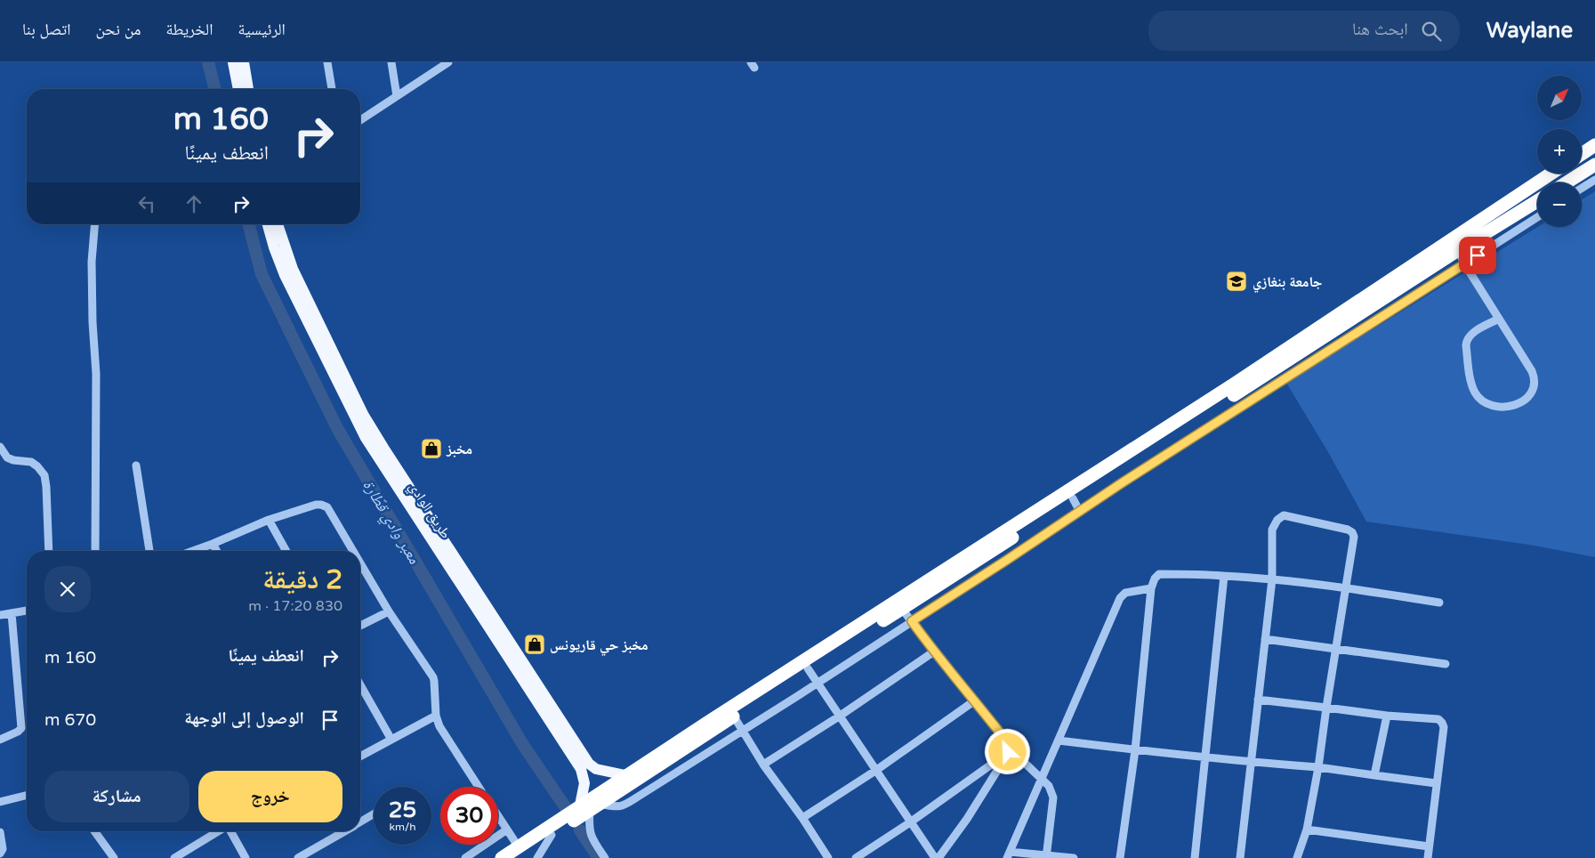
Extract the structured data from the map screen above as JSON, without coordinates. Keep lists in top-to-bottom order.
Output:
{
  "streets": {
    "main road": ["طريق الوادي"]
  },
  "water": ["معبر وادي قطّارة"],
  "places": {
    "school or university": ["جامعة بنغازي"],
    "shop": ["مخبز", "مخبز حي قاريونس"]
  },
  "north": "top right",
  "page": {
    "header": "Waylane",
    "search": "ابحث هنا",
    "nav": [
      "الرئيسية",
      "الخريطة",
      "من نحن",
      "اتصل بنا"
    ],
    "map_buttons": ["+", "−"],
    "turn": ["160 m", "انعطف يمينًا"],
    "heading": ["2 دقيقة", "830 m · 17:20"],
    "list": [
      {
        "name": "انعطف يمينًا",
        "value": "160 m"
      },
      {
        "name": "الوصول إلى الوجهة",
        "value": "670 m"
      }
    ],
    "buttons": ["خروج", "مشاركة"],
    "speed": "25 km/h",
    "limit": "30"
  }
}
